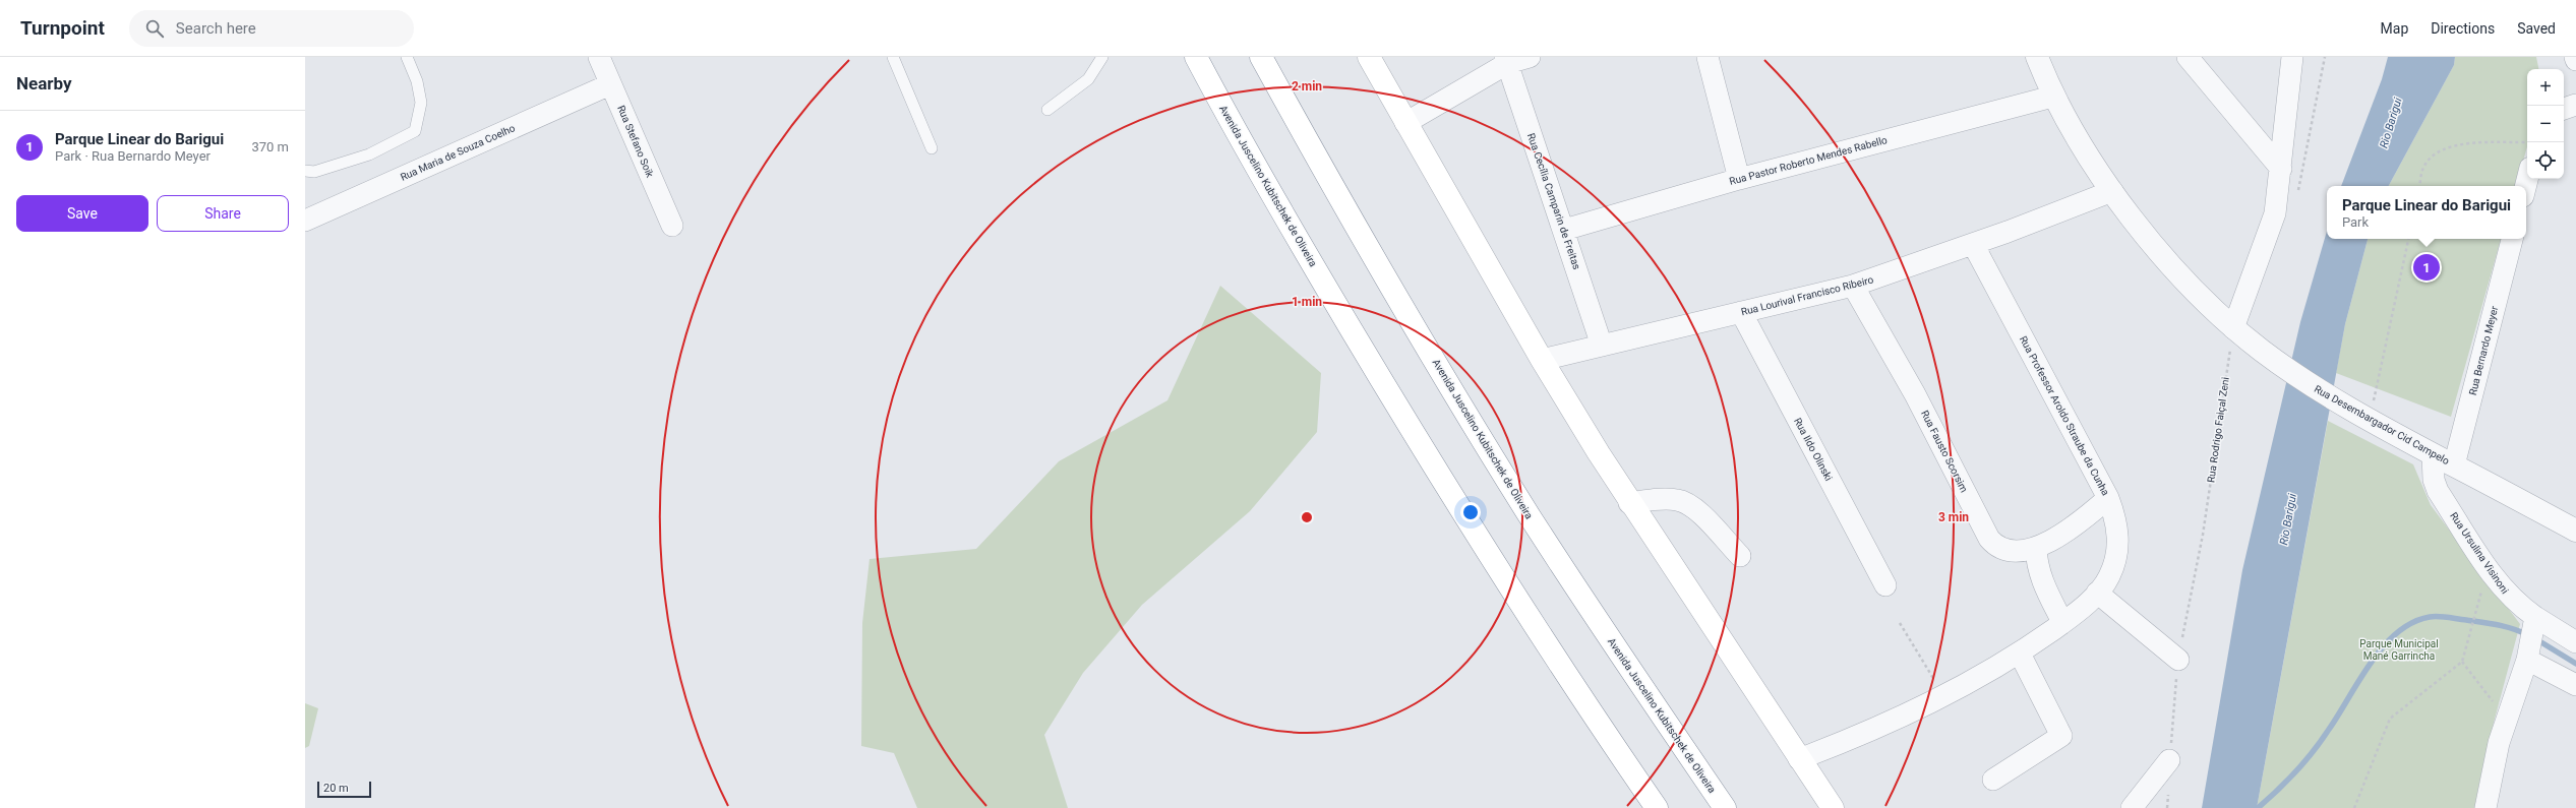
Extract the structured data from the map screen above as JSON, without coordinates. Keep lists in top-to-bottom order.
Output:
{
  "streets": {
    "main road": ["Avenida Juscelino Kubitschek de Oliveira"],
    "street": [
      "Rua Stefano Soik",
      "Rua Maria de Souza Coelho",
      "Rua Pastor Roberto Mendes Rabello",
      "Rua Cecília Camparin de Freitas",
      "Rua Lourival Francisco Ribeiro",
      "Rua Bernardo Meyer",
      "Rua Professor Aroldo Straube da Cunha",
      "Rua Desembargador Cid Campelo",
      "Rua Ildo Olinski",
      "Rua Fausto Scorsim",
      "Rua Ursulina Visinoni"
    ],
    "path": ["Rua Rodrigo Faiçal Zeni"]
  },
  "crossings": [
    ["Rua Stefano Soik", "Rua Maria de Souza Coelho"],
    ["Rua Pastor Roberto Mendes Rabello", "Rua Cecília Camparin de Freitas"],
    ["Rua Pastor Roberto Mendes Rabello", "Rua Desembargador Cid Campelo"],
    ["Rua Cecília Camparin de Freitas", "Rua Lourival Francisco Ribeiro"],
    ["Rua Lourival Francisco Ribeiro", "Rua Professor Aroldo Straube da Cunha"],
    ["Rua Lourival Francisco Ribeiro", "Rua Desembargador Cid Campelo"],
    ["Rua Lourival Francisco Ribeiro", "Rua Ildo Olinski"],
    ["Rua Lourival Francisco Ribeiro", "Rua Fausto Scorsim"],
    ["Rua Bernardo Meyer", "Rua Desembargador Cid Campelo"],
    ["Rua Professor Aroldo Straube da Cunha", "Rua Fausto Scorsim"],
    ["Rua Desembargador Cid Campelo", "Rua Rodrigo Faiçal Zeni"],
    ["Rua Desembargador Cid Campelo", "Rua Ursulina Visinoni"]
  ],
  "water": ["Rio Barigui"],
  "parks": ["Parque Municipal Mané Garrincha"],
  "scale_bar": "20 m",
  "page": {
    "header": "Turnpoint",
    "search": "Search here",
    "nav": ["Map", "Directions", "Saved"],
    "heading": "Nearby",
    "map_buttons": ["+", "−"],
    "list": [
      {
        "mark": "1",
        "name": "Parque Linear do Barigui",
        "note": "Park · Rua Bernardo Meyer",
        "value": "370 m"
      }
    ],
    "buttons": ["Save", "Share"],
    "popup": ["Parque Linear do Barigui", "Park"],
    "pins": "1",
    "scale": "20 m"
  },
  "rings": ["2 min", "1 min", "3 min"]
}
